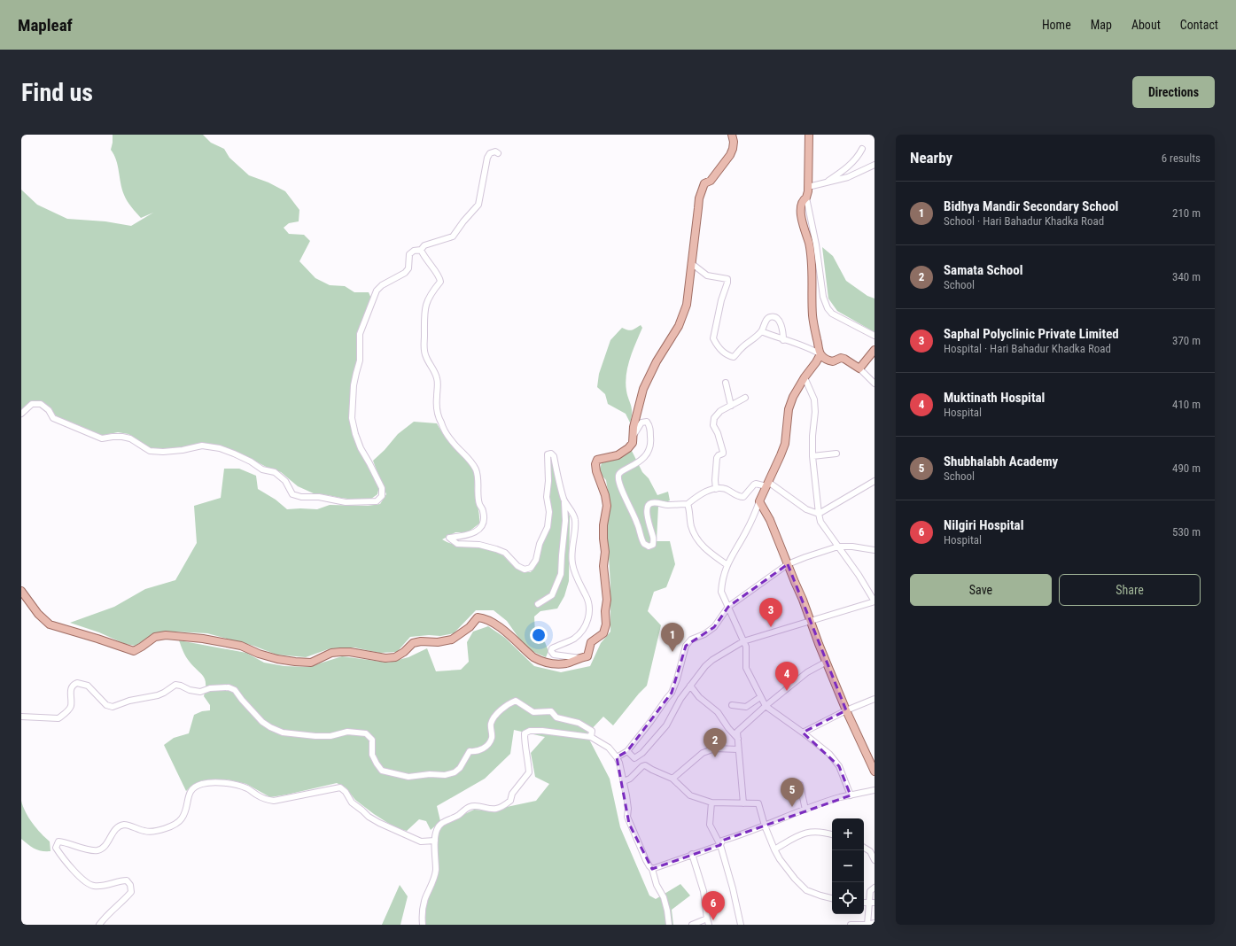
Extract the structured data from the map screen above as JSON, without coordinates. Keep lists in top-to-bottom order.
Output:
{
  "page": {
    "header": "Mapleaf",
    "nav": [
      "Home",
      "Map",
      "About",
      "Contact"
    ],
    "buttons": [
      "Directions",
      ["Save", "Share"]
    ],
    "title": "Find us",
    "heading": ["Nearby", "6 results"],
    "list": [
      {
        "mark": "1",
        "name": "Bidhya Mandir Secondary School",
        "note": "School · Hari Bahadur Khadka Road",
        "value": "210 m"
      },
      {
        "mark": "2",
        "name": "Samata School",
        "note": "School",
        "value": "340 m"
      },
      {
        "mark": "3",
        "name": "Saphal Polyclinic Private Limited",
        "note": "Hospital · Hari Bahadur Khadka Road",
        "value": "370 m"
      },
      {
        "mark": "4",
        "name": "Muktinath Hospital",
        "note": "Hospital",
        "value": "410 m"
      },
      {
        "mark": "5",
        "name": "Shubhalabh Academy",
        "note": "School",
        "value": "490 m"
      },
      {
        "mark": "6",
        "name": "Nilgiri Hospital",
        "note": "Hospital",
        "value": "530 m"
      }
    ],
    "pins": [
      "3",
      "1",
      "4",
      "2",
      "5",
      "6"
    ],
    "map_buttons": ["+", "−"]
  }
}
